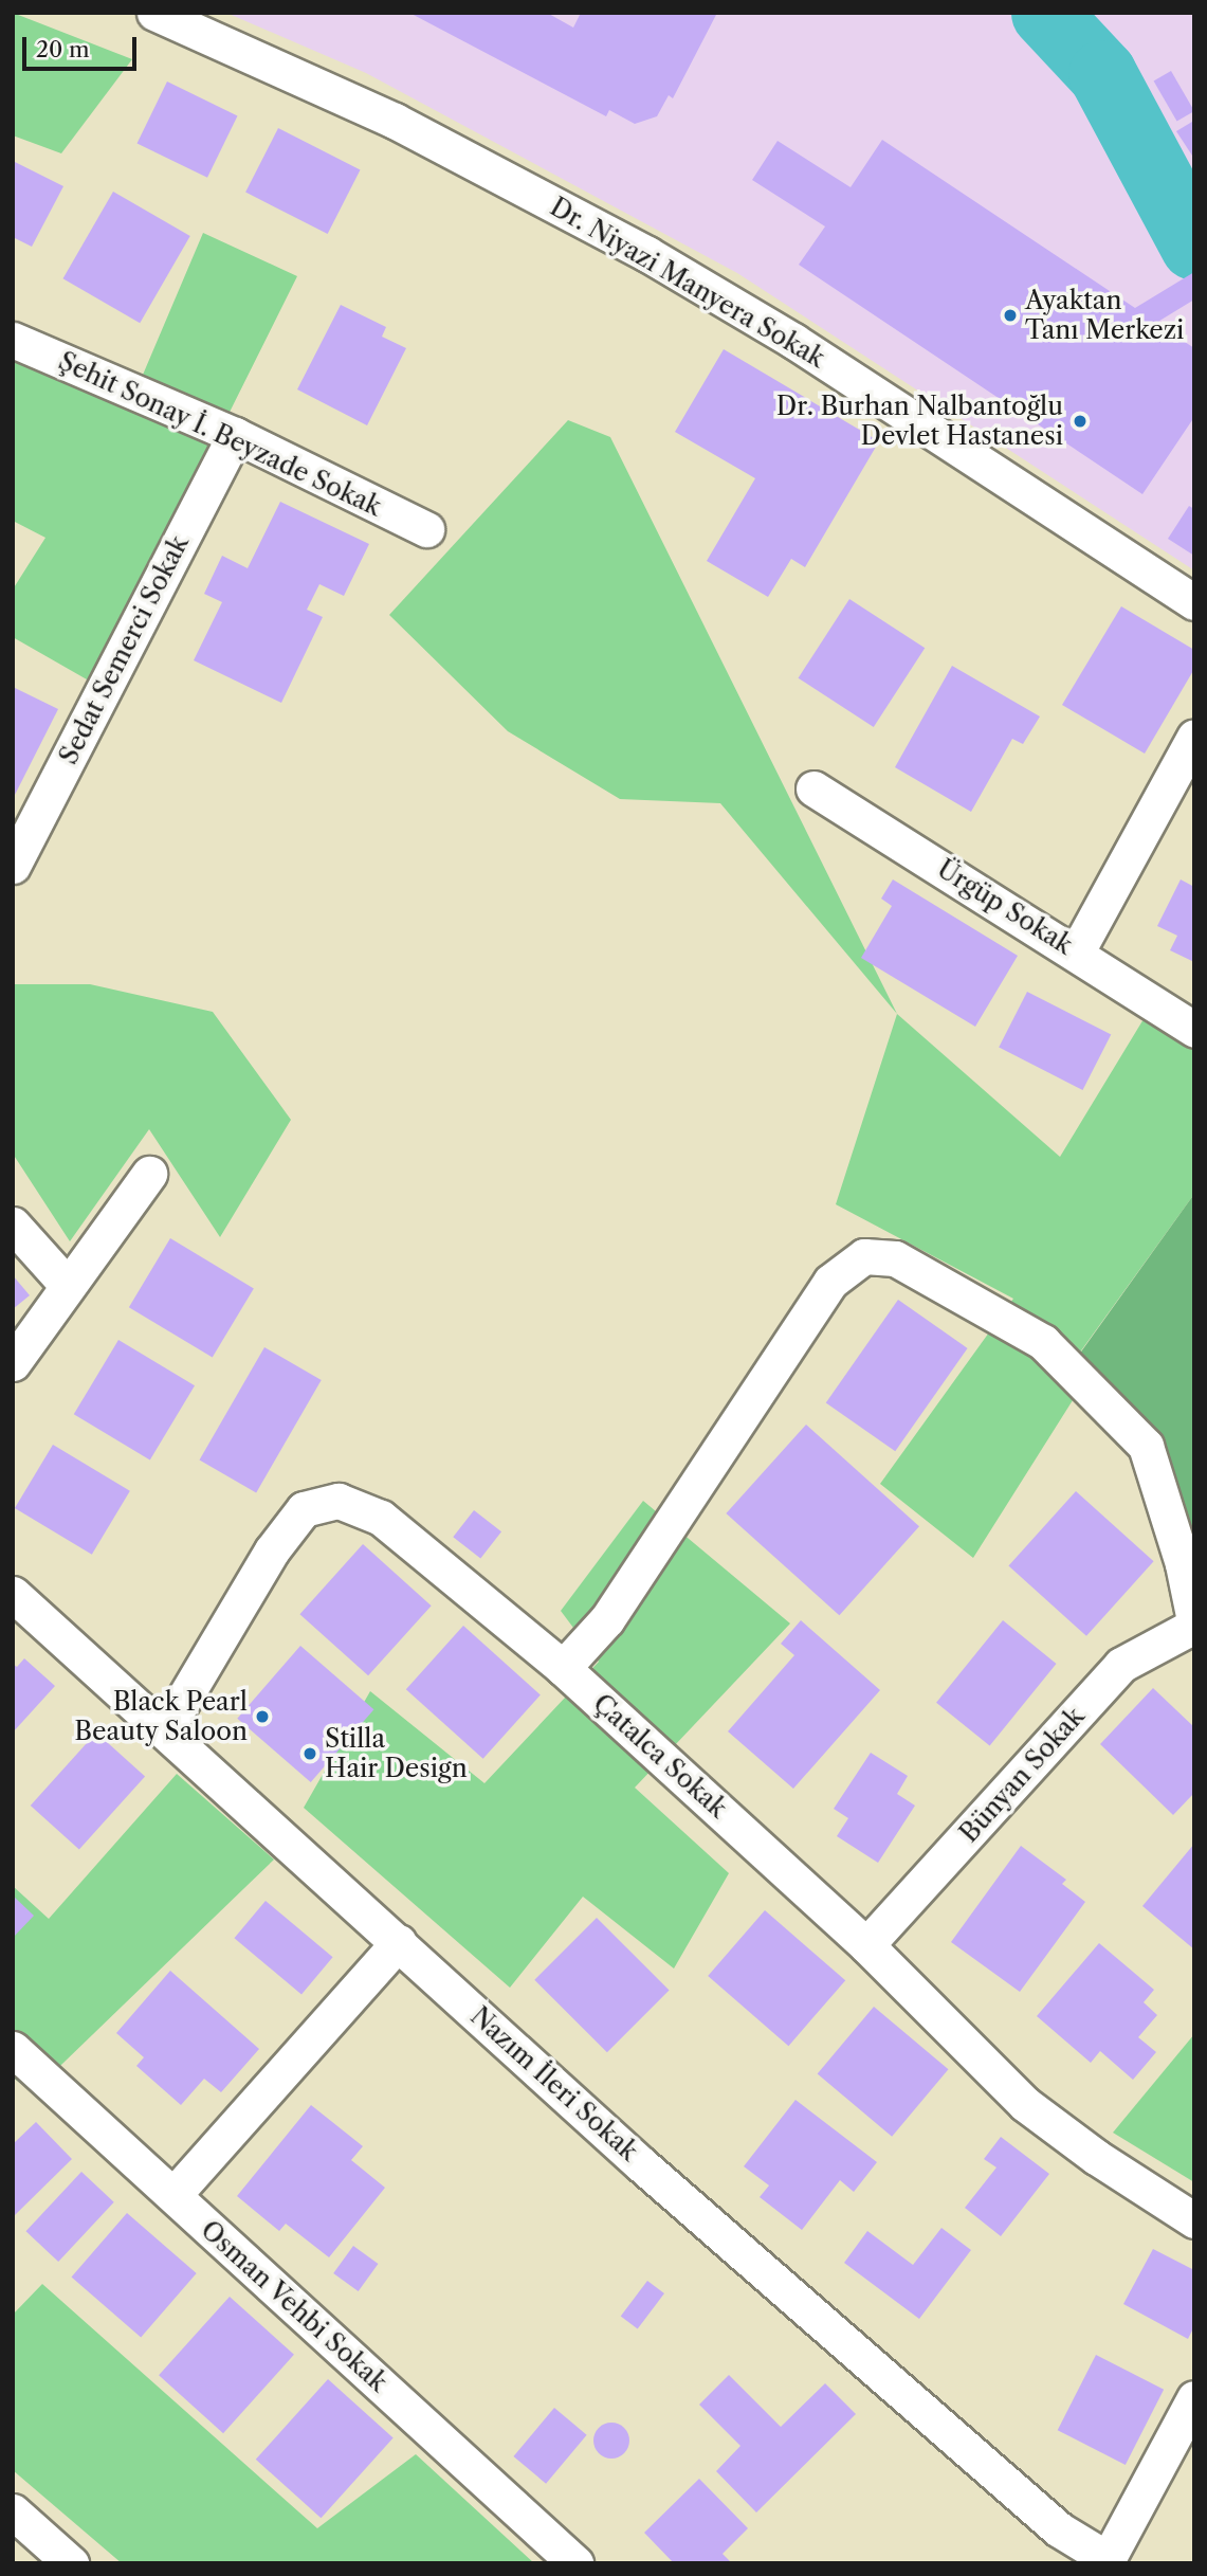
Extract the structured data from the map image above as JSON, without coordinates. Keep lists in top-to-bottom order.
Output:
{
  "streets": {
    "street": [
      "Dr. Niyazi Manyera Sokak",
      "Şehit Sonay İ. Beyzade Sokak",
      "Sedat Semerci Sokak",
      "Ürgüp Sokak",
      "Çatalca Sokak",
      "Bünyan Sokak",
      "Nazım İleri Sokak",
      "Osman Vehbi Sokak"
    ]
  },
  "crossings": [
    ["Şehit Sonay İ. Beyzade Sokak", "Sedat Semerci Sokak"],
    ["Çatalca Sokak", "Bünyan Sokak"],
    ["Çatalca Sokak", "Nazım İleri Sokak"]
  ],
  "places": [
    "Ayaktan Tanı Merkezi",
    "Dr. Burhan Nalbantoğlu Devlet Hastanesi",
    "Black Pearl Beauty Saloon",
    "Stilla Hair Design"
  ],
  "scale_bar": "20 m"
}
